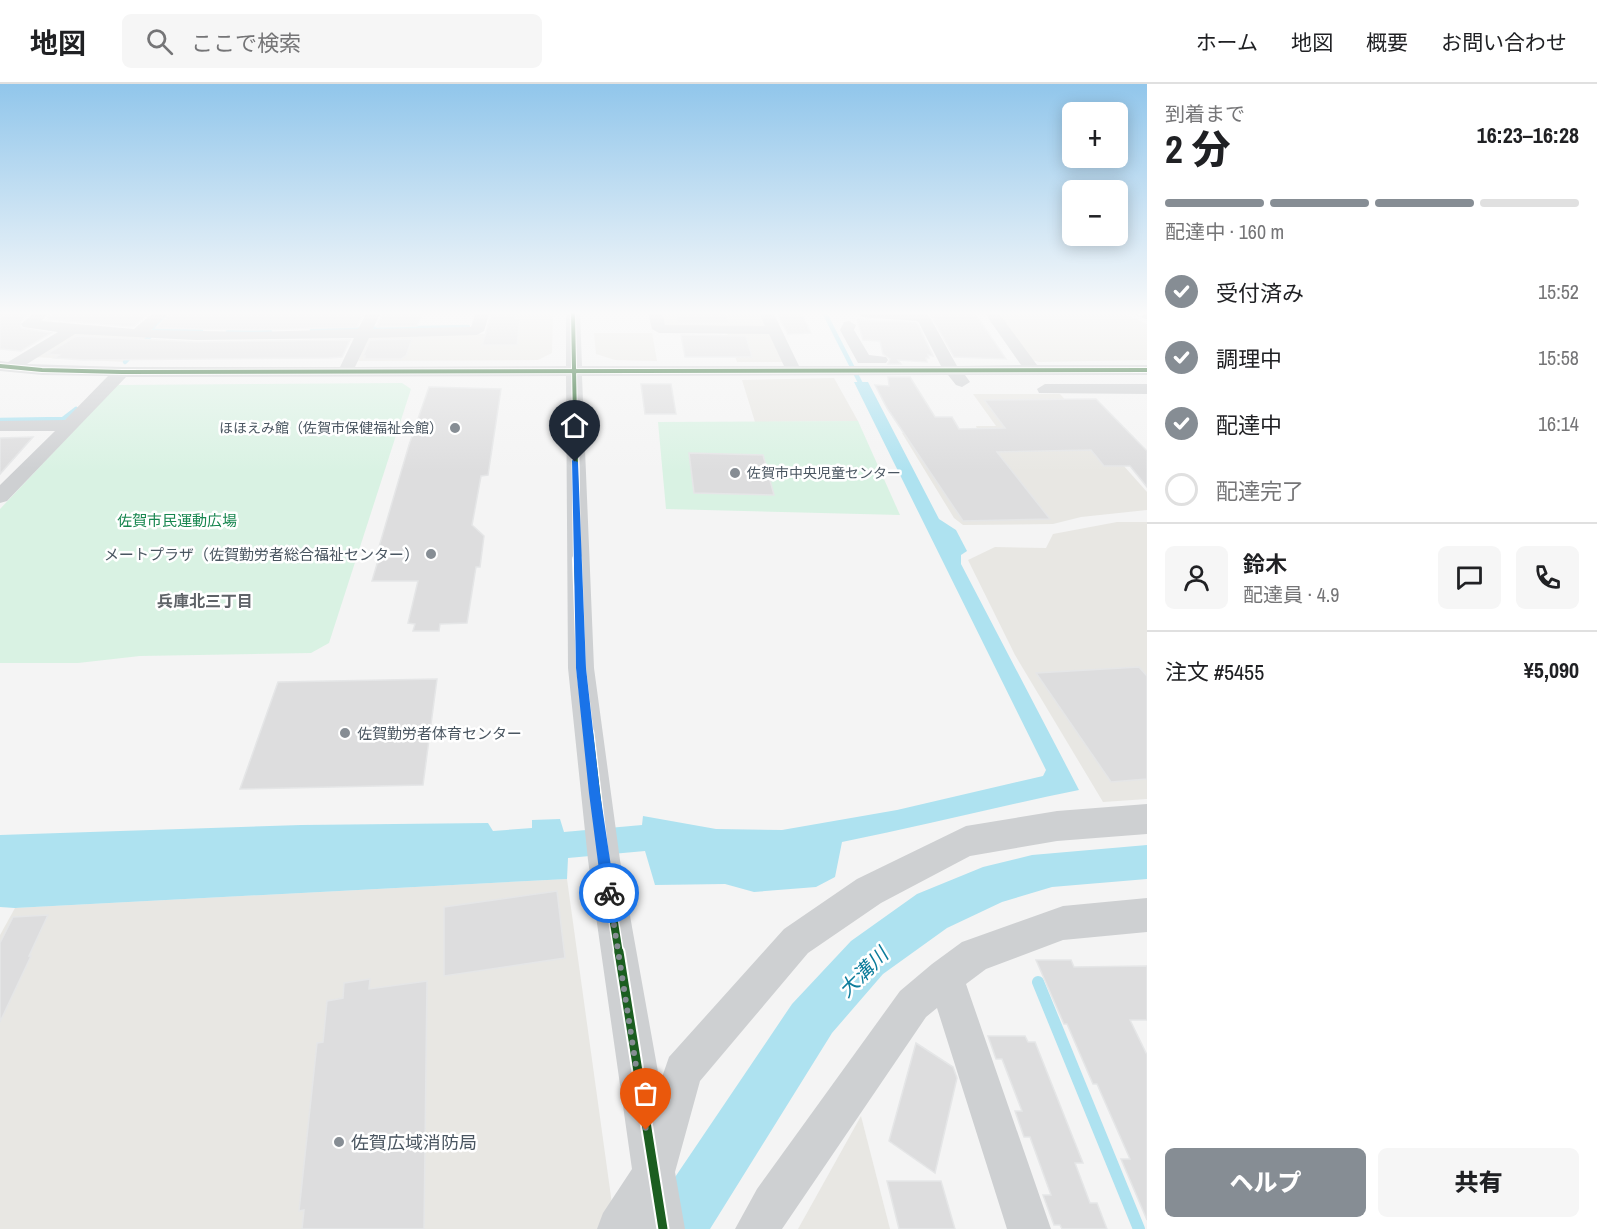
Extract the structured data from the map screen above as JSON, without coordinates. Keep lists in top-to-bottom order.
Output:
{
  "districts": ["兵庫北三丁目"],
  "water": ["大溝川"],
  "parks": ["佐賀市民運動広場"],
  "places": [
    "ほほえみ館（佐賀市保健福祉会館）",
    "佐賀市中央児童センター",
    "メートプラザ（佐賀勤労者総合福祉センター）",
    "佐賀勤労者体育センター",
    "佐賀広域消防局"
  ],
  "page": {
    "header": "地図",
    "search": "ここで検索",
    "nav": [
      "ホーム",
      "地図",
      "概要",
      "お問い合わせ"
    ],
    "heading": ["2 分", "到着まで", "16:23–16:28"],
    "panel": [
      "鈴木",
      "配達員 · 4.9",
      "注文 #5455",
      "¥5,090"
    ],
    "map_buttons": ["+", "−"],
    "bar": "配達中 · 160 m",
    "list": [
      ["受付済み", "15:52"],
      ["調理中", "15:58"],
      ["配達中", "16:14"],
      "配達完了"
    ],
    "buttons": ["ヘルプ", "共有"]
  }
}
